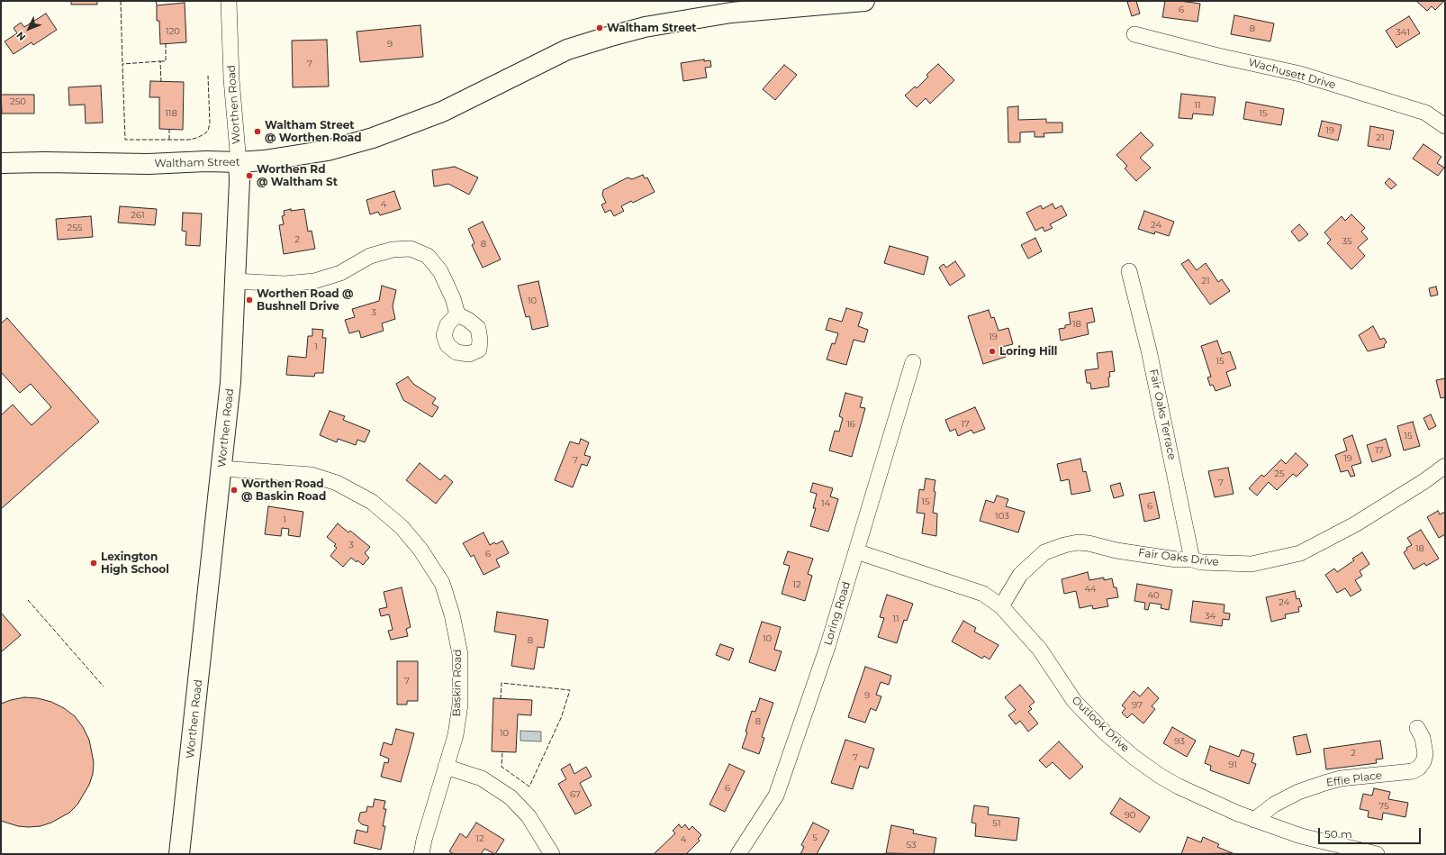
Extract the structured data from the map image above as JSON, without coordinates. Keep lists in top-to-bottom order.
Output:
{
  "streets": {
    "main road": ["Worthen Road", "Waltham Street"],
    "street": [
      "Wachusett Drive",
      "Fair Oaks Terrace",
      "Fair Oaks Drive",
      "Loring Road",
      "Baskin Road",
      "Outlook Drive",
      "Effie Place"
    ]
  },
  "crossings": [
    ["Worthen Road", "Waltham Street"],
    ["Worthen Road", "Baskin Road"],
    ["Fair Oaks Terrace", "Fair Oaks Drive"],
    ["Fair Oaks Drive", "Outlook Drive"],
    ["Loring Road", "Outlook Drive"],
    ["Outlook Drive", "Effie Place"]
  ],
  "places": [
    "Waltham Street",
    "Waltham Street @ Worthen Road",
    "Worthen Rd @ Waltham St",
    "Worthen Road @ Bushnell Drive",
    "Loring Hill",
    "Worthen Road @ Baskin Road",
    "Lexington High School"
  ],
  "house_numbers": [
    "6",
    "8",
    "120",
    "341",
    "9",
    "7",
    "250",
    "11",
    "118",
    "15",
    "19",
    "21",
    "4",
    "261",
    "24",
    "255",
    "2",
    "35",
    "8",
    "21",
    "10",
    "3",
    "18",
    "19",
    "1",
    "15",
    "16",
    "17",
    "15",
    "17",
    "19",
    "7",
    "25",
    "7",
    "15",
    "14",
    "6",
    "103",
    "1",
    "3",
    "18",
    "6",
    "12",
    "44",
    "40",
    "24",
    "34",
    "11",
    "10",
    "8",
    "7",
    "9",
    "97",
    "8",
    "10",
    "93",
    "2",
    "7",
    "91",
    "6",
    "67",
    "75",
    "90",
    "51",
    "5",
    "12",
    "4",
    "53"
  ],
  "scale_bar": "50 m",
  "north": "bottom left"
}
